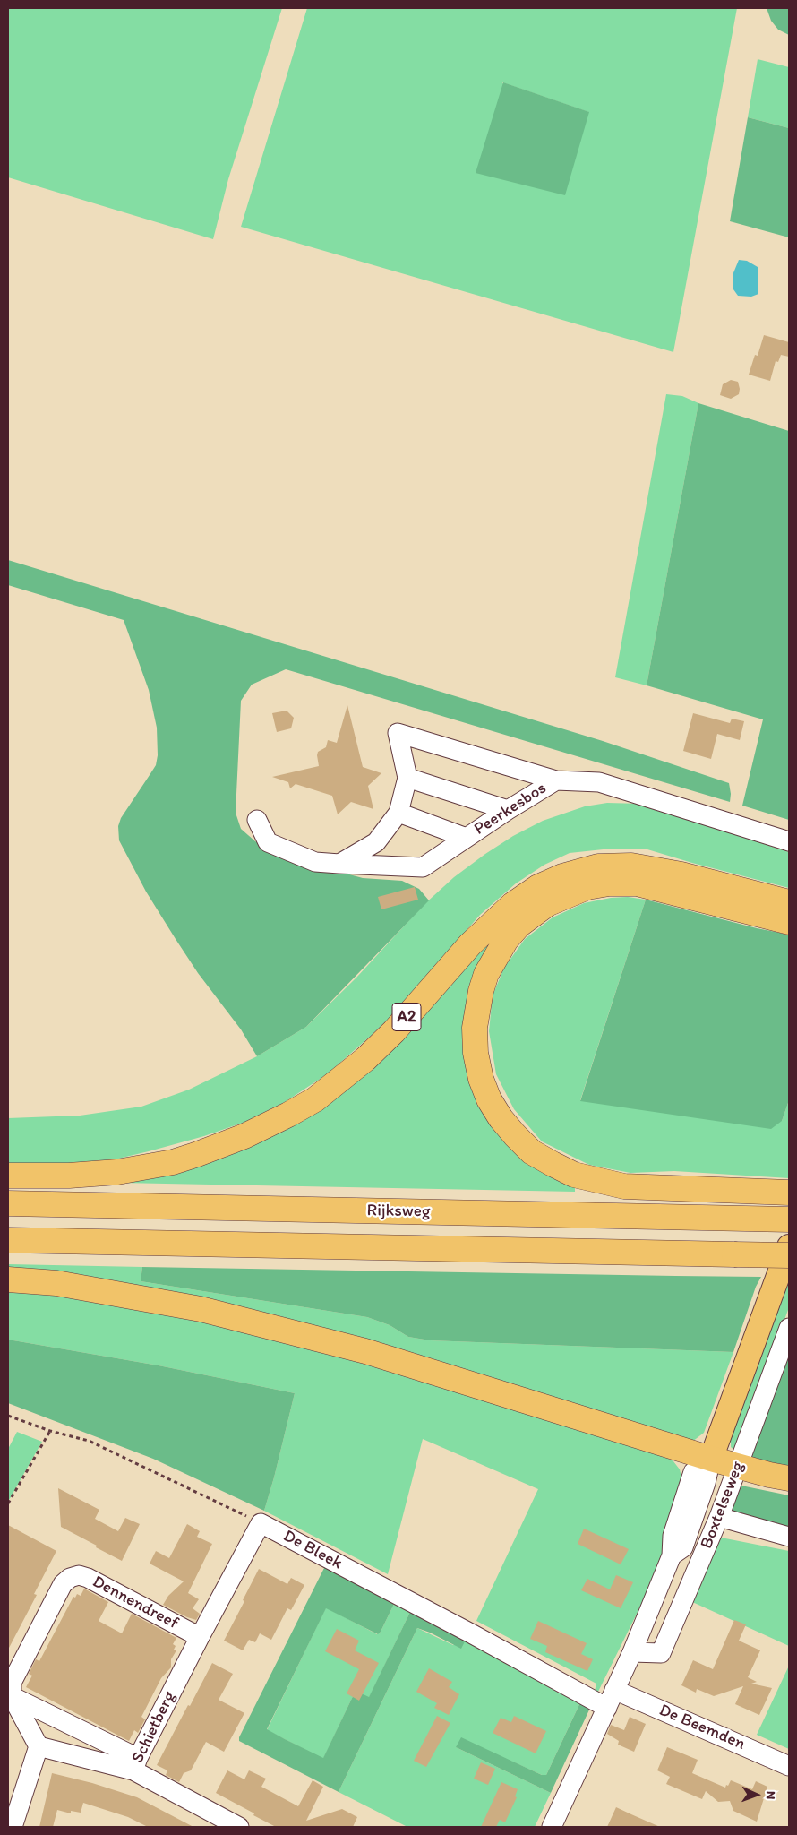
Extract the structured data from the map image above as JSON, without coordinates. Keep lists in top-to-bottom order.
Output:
{
  "streets": {
    "highway": ["A2", "Rijksweg"],
    "main road": ["Boxtelseweg"],
    "street": [
      "Peerkesbos",
      "De Bleek",
      "Dennendreef",
      "Schietberg",
      "De Beemden"
    ]
  },
  "crossings": [
    ["Boxtelseweg", "De Bleek"],
    ["Boxtelseweg", "De Beemden"],
    ["De Bleek", "Schietberg"],
    ["Dennendreef", "Schietberg"]
  ],
  "north": "right"
}
